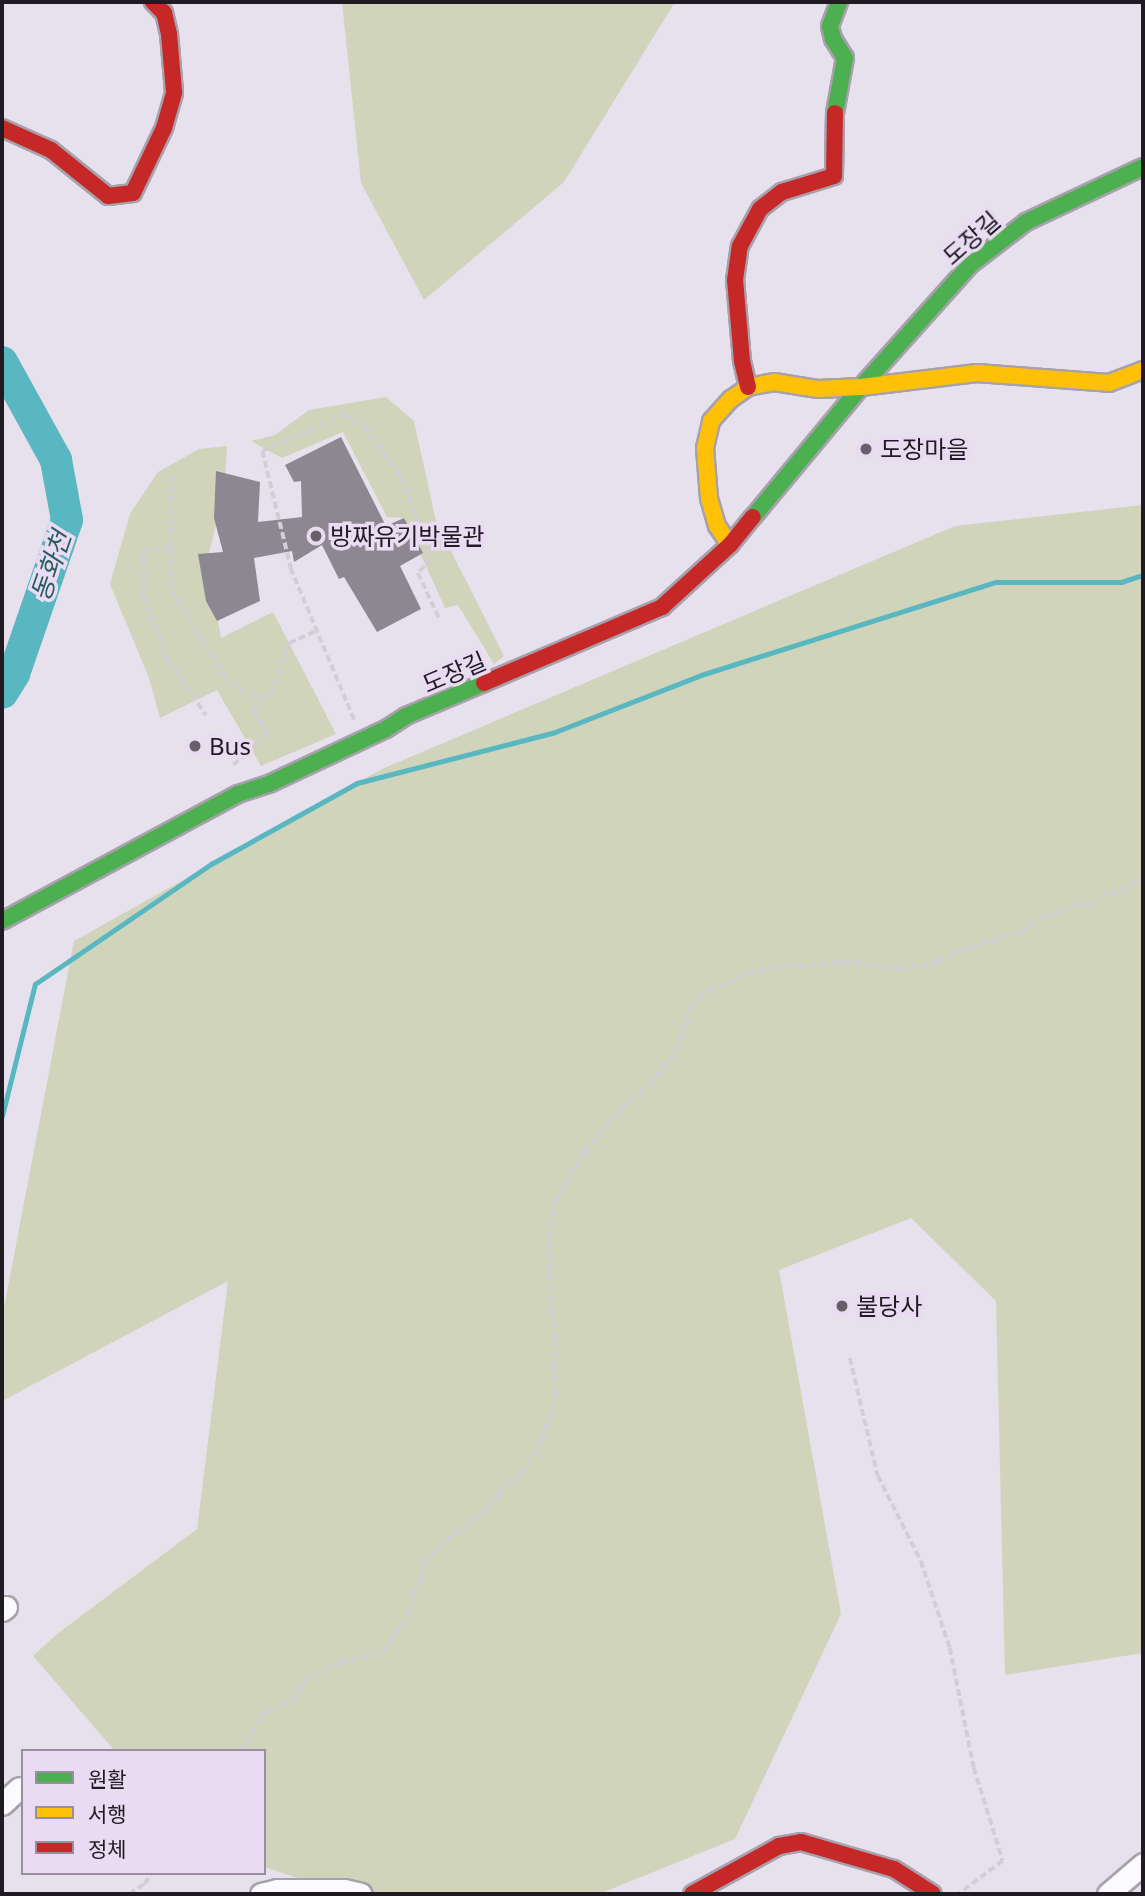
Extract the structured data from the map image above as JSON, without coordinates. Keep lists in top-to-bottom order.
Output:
{
  "streets": {
    "street": ["도장길"]
  },
  "water": ["동화천"],
  "places": [
    "도장마을",
    "방짜유기박물관",
    "Bus",
    "불당사"
  ],
  "legend": ["원활", "서행", "정체"]
}
